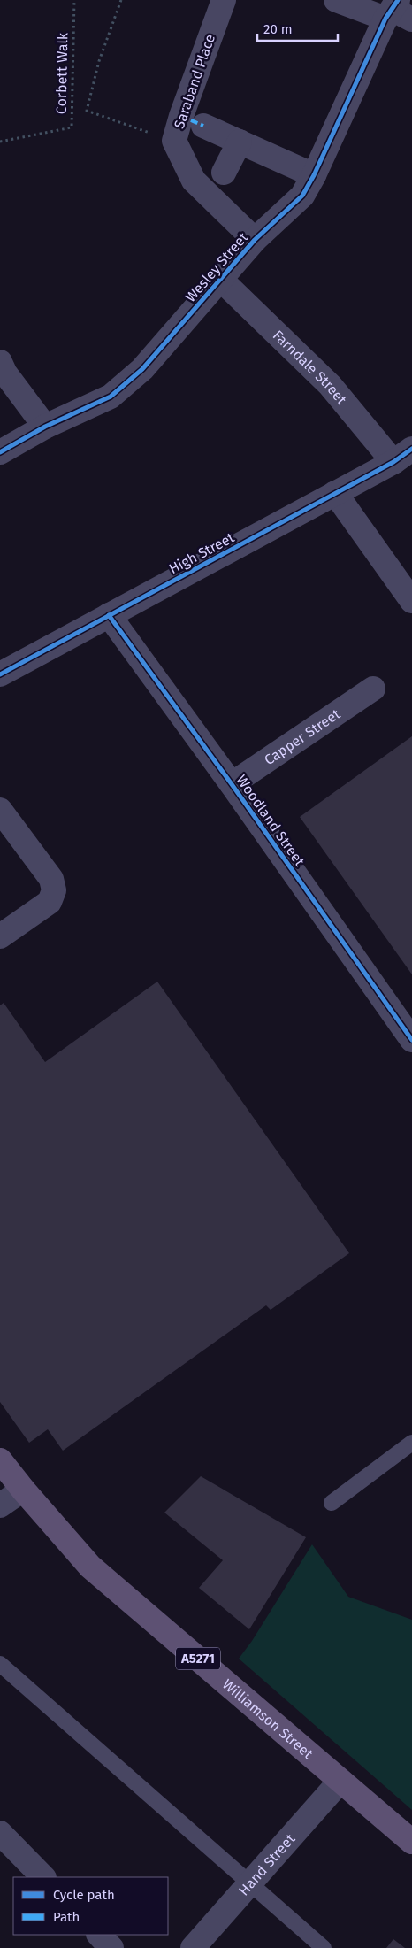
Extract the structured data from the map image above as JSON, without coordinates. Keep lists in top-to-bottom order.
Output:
{
  "streets": {
    "main road": ["A5271", "Williamson Street"],
    "street": [
      "Saraband Place",
      "Wesley Street",
      "Farndale Street",
      "High Street",
      "Capper Street",
      "Woodland Street",
      "Hand Street"
    ],
    "path": ["Corbett Walk"]
  },
  "crossings": [
    ["Saraband Place", "Wesley Street"],
    ["Wesley Street", "Farndale Street"],
    ["Farndale Street", "High Street"],
    ["High Street", "Woodland Street"],
    ["Capper Street", "Woodland Street"],
    ["Williamson Street", "Hand Street"]
  ],
  "legend": ["Cycle path", "Path"],
  "scale_bar": "20 m"
}
